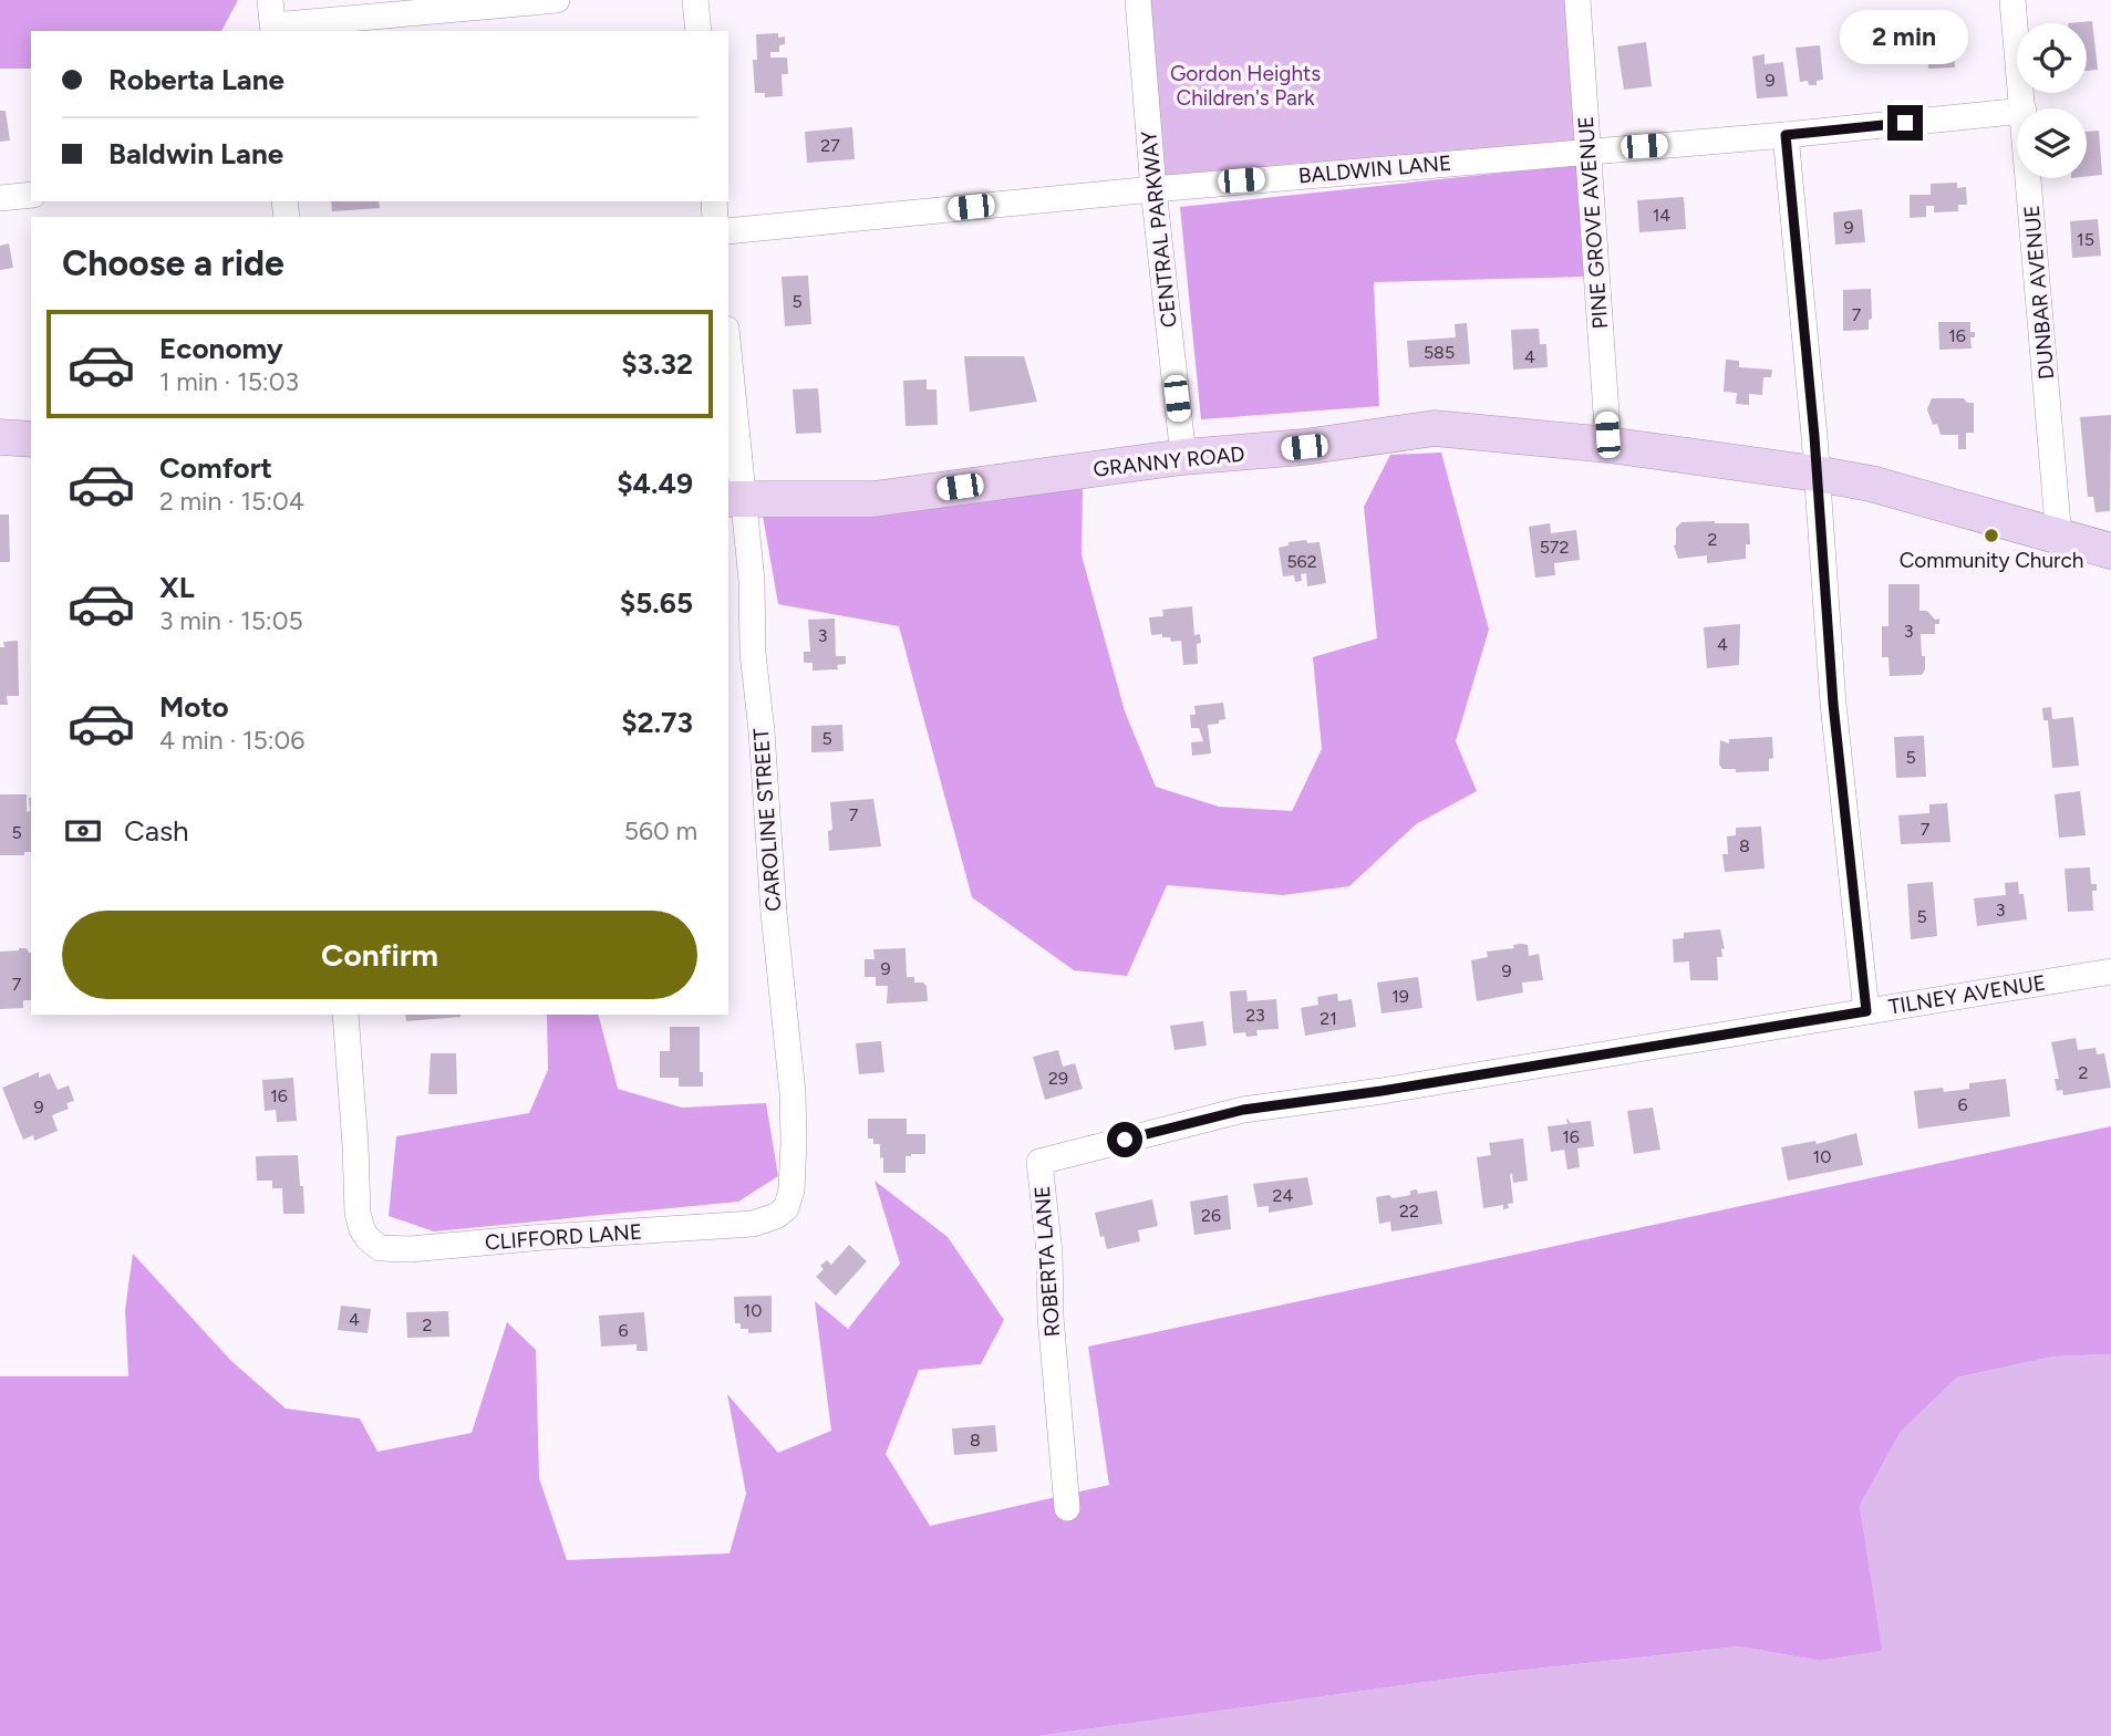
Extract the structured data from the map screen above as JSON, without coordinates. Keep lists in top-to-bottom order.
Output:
{
  "streets": {
    "street": [
      "BALDWIN LANE",
      "PINE GROVE AVENUE",
      "CENTRAL PARKWAY",
      "DUNBAR AVENUE",
      "GRANNY ROAD",
      "CAROLINE STREET",
      "TILNEY AVENUE",
      "CLIFFORD LANE",
      "ROBERTA LANE"
    ]
  },
  "crossings": [
    ["BALDWIN LANE", "PINE GROVE AVENUE"],
    ["BALDWIN LANE", "CENTRAL PARKWAY"],
    ["PINE GROVE AVENUE", "GRANNY ROAD"],
    ["CENTRAL PARKWAY", "GRANNY ROAD"],
    ["DUNBAR AVENUE", "GRANNY ROAD"],
    ["GRANNY ROAD", "CAROLINE STREET"],
    ["CAROLINE STREET", "CLIFFORD LANE"],
    ["TILNEY AVENUE", "ROBERTA LANE"]
  ],
  "parks": ["Gordon Heights Children's Park"],
  "places": ["Community Church"],
  "house_numbers": [
    "9",
    "27",
    "14",
    "9",
    "15",
    "5",
    "7",
    "16",
    "585",
    "4",
    "2",
    "572",
    "562",
    "3",
    "3",
    "4",
    "5",
    "5",
    "7",
    "7",
    "5",
    "8",
    "3",
    "5",
    "9",
    "9",
    "7",
    "19",
    "23",
    "21",
    "2",
    "29",
    "16",
    "6",
    "9",
    "16",
    "10",
    "24",
    "22",
    "26",
    "10",
    "4",
    "2",
    "6",
    "8"
  ],
  "page": {
    "bubble": "2 min",
    "banner": ["Roberta Lane", "Baldwin Lane"],
    "heading": "Choose a ride",
    "list": [
      {
        "name": "Economy",
        "note": "1 min · 15:03",
        "value": "$3.32"
      },
      {
        "name": "Comfort",
        "note": "2 min · 15:04",
        "value": "$4.49"
      },
      {
        "name": "XL",
        "note": "3 min · 15:05",
        "value": "$5.65"
      },
      {
        "name": "Moto",
        "note": "4 min · 15:06",
        "value": "$2.73"
      }
    ],
    "pay": ["Cash", "560 m"],
    "buttons": "Confirm"
  }
}
